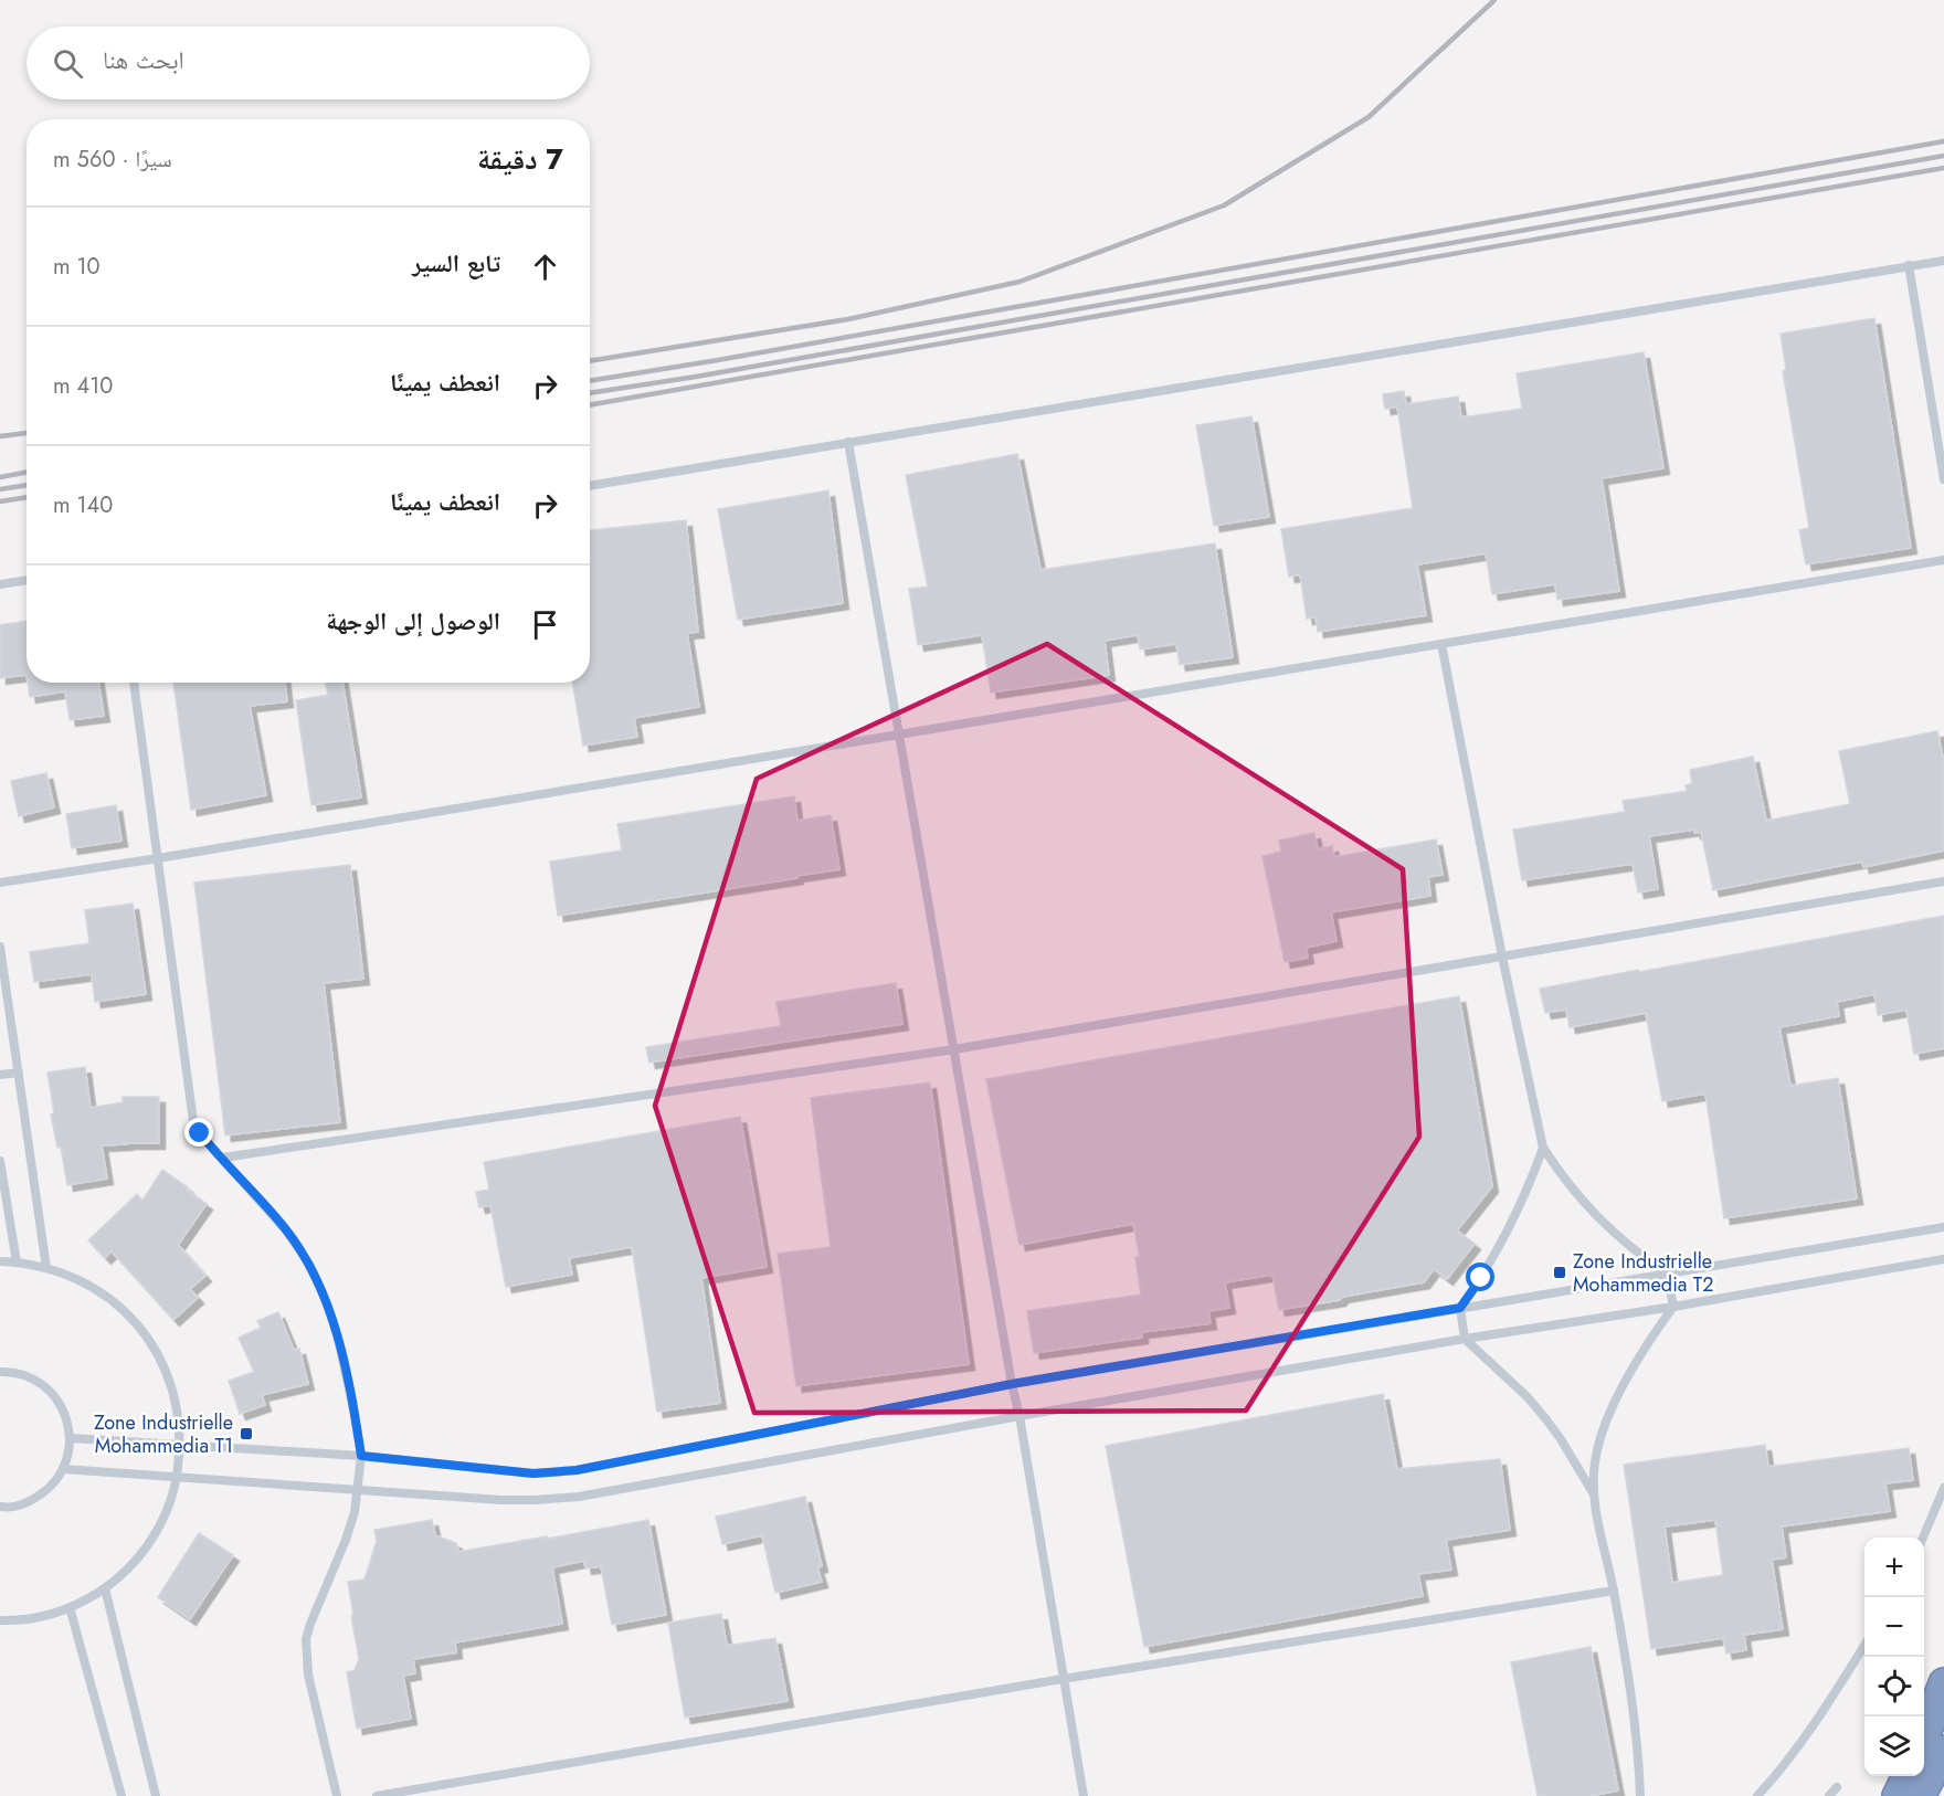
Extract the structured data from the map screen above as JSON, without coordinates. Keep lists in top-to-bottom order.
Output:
{
  "places": {
    "transit": ["Zone Industrielle Mohammedia T2", "Zone Industrielle Mohammedia T1"]
  },
  "page": {
    "search": "ابحث هنا",
    "heading": ["7 دقيقة", "سيرًا · 560 m"],
    "list": [
      ["تابع السير", "10 m"],
      ["انعطف يمينًا", "410 m"],
      ["انعطف يمينًا", "140 m"],
      "الوصول إلى الوجهة"
    ],
    "map_buttons": ["+", "−"]
  }
}
